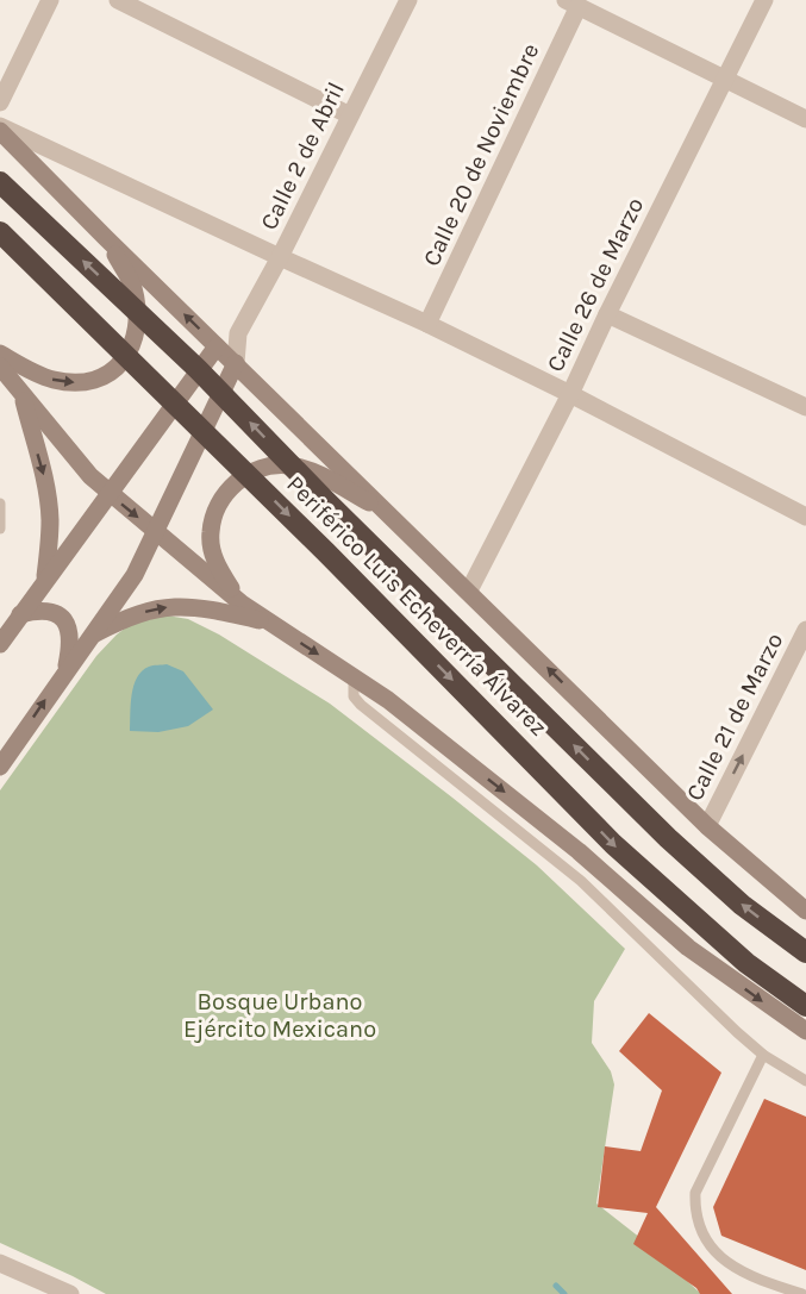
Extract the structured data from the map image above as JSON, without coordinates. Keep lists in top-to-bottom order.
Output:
{
  "streets": {
    "highway": ["Periférico Luis Echeverría Álvarez"],
    "street": [
      "Calle 20 de Noviembre",
      "Calle 2 de Abril",
      "Calle 26 de Marzo",
      "Calle 21 de Marzo"
    ]
  },
  "one_way": ["Calle 21 de Marzo"],
  "parks": ["Bosque Urbano Ejército Mexicano"]
}
